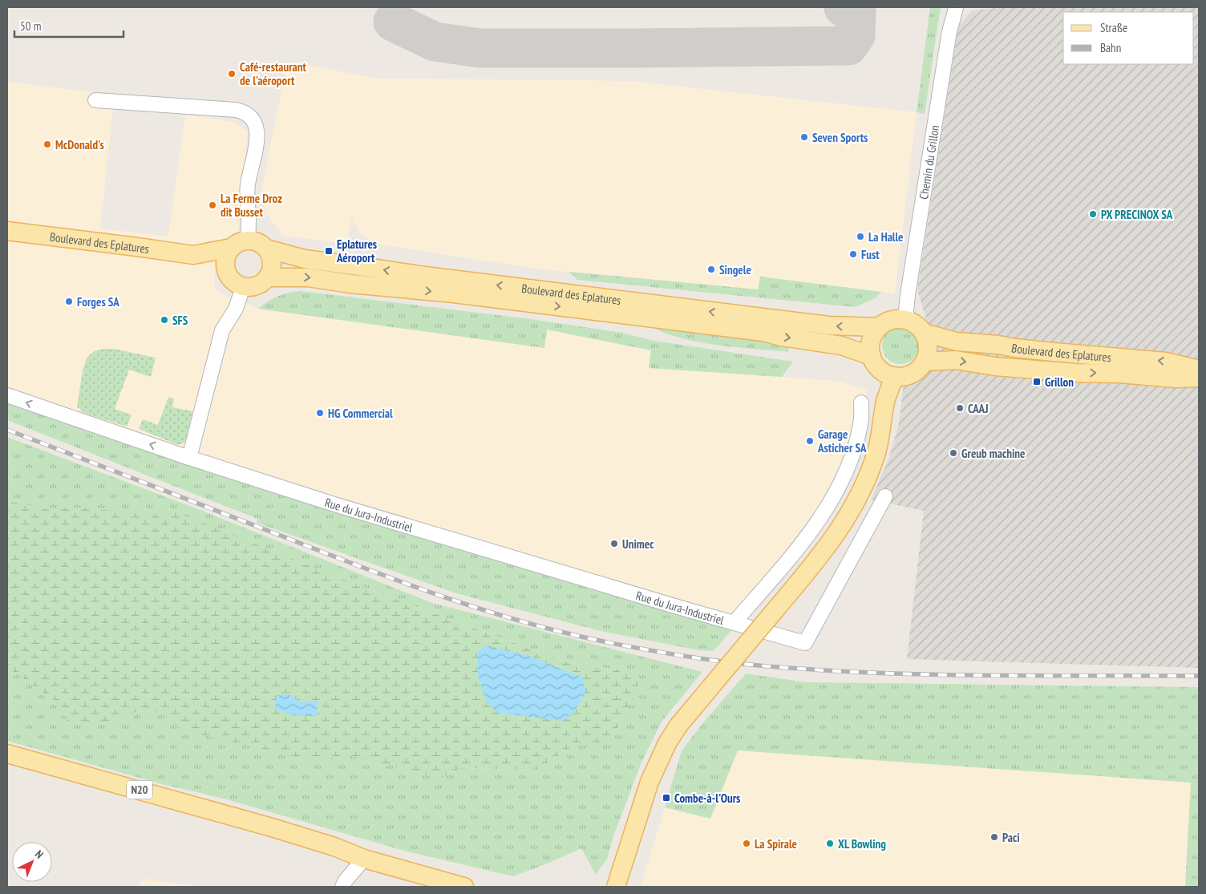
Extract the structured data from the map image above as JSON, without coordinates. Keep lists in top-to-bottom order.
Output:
{
  "streets": {
    "main road": ["Boulevard des Eplatures", "N20"],
    "street": ["Chemin du Grillon", "Rue du Jura-Industriel"]
  },
  "crossings": [
    ["Chemin du Grillon", "Boulevard des Eplatures"]
  ],
  "places": {
    "other": [
      "Café-restaurant de l'aéroport",
      "Seven Sports",
      "McDonald's",
      "La Ferme Droz dit Busset",
      "PX PRECINOX SA",
      "La Halle",
      "Fust",
      "Singele",
      "Forges SA",
      "SFS",
      "CAAJ",
      "HG Commercial",
      "Garage Asticher SA",
      "Greub machine",
      "Unimec",
      "Paci",
      "La Spirale",
      "XL Bowling"
    ],
    "transit": ["Eplatures Aéroport", "Grillon", "Combe-à-l'Ours"]
  },
  "legend": ["Straße", "Bahn"],
  "scale_bar": "50 m",
  "north": "top right"
}
